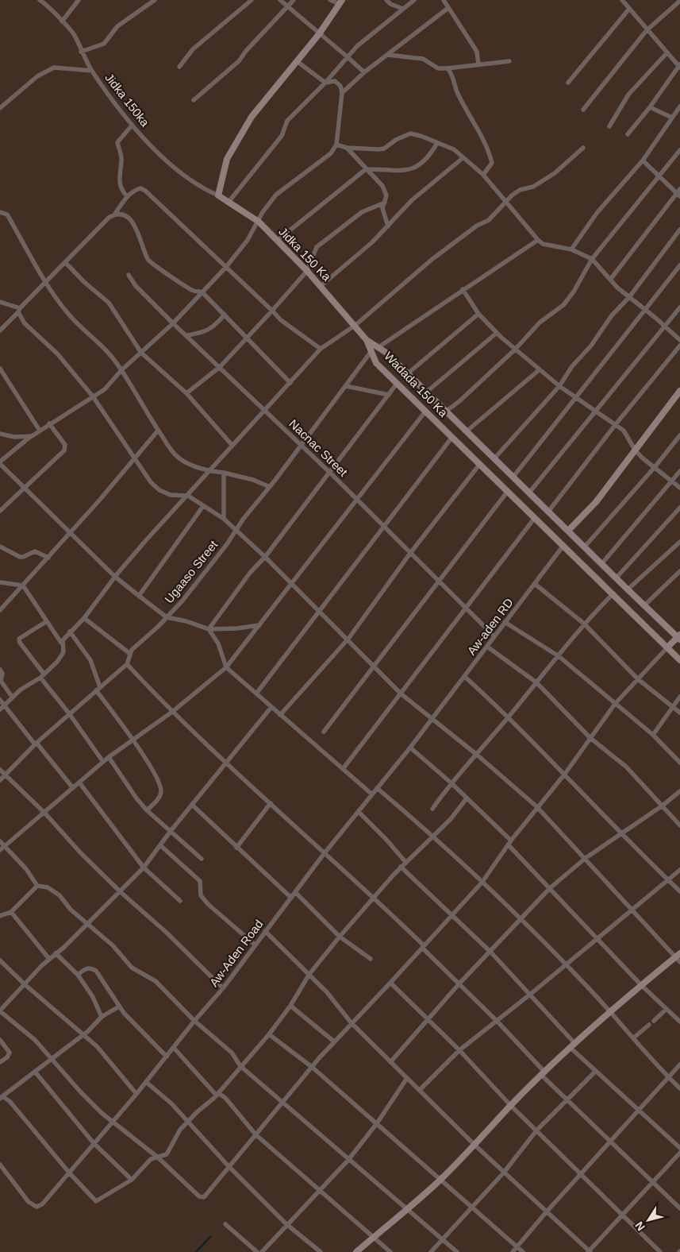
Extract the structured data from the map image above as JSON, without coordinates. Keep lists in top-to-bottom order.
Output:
{
  "streets": {
    "street": [
      "Jidka 150ka",
      "Jidka 150 Ka",
      "Wadada 150 Ka",
      "Nacnac Street",
      "Ugaaso Street",
      "Aw-aden RD",
      "Aw-Aden Road"
    ]
  },
  "crossings": [
    ["Jidka 150ka", "Jidka 150 Ka"],
    ["Jidka 150 Ka", "Wadada 150 Ka"],
    ["Wadada 150 Ka", "Ugaaso Street"],
    ["Wadada 150 Ka", "Aw-aden RD"],
    ["Nacnac Street", "Ugaaso Street"],
    ["Nacnac Street", "Aw-aden RD"],
    ["Aw-aden RD", "Aw-Aden Road"]
  ],
  "north": "bottom left"
}
